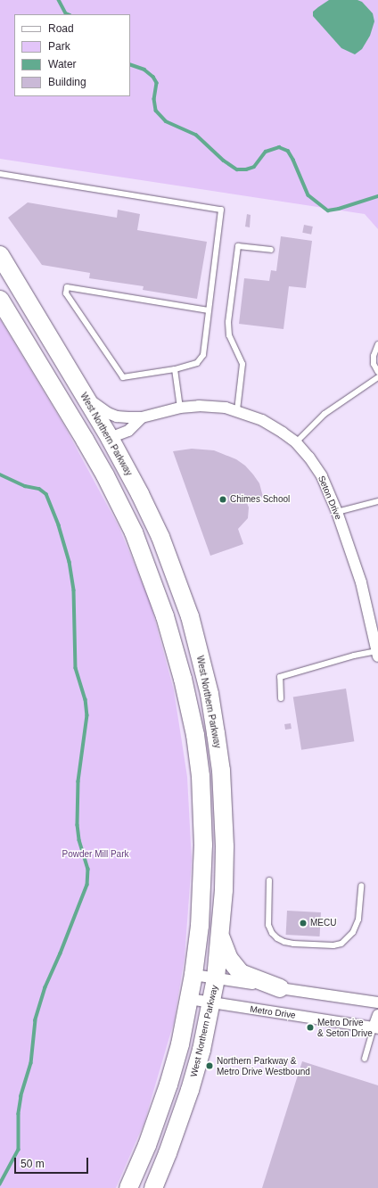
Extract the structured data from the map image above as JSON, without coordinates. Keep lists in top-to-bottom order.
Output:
{
  "streets": {
    "main road": ["West Northern Parkway"],
    "street": ["Seton Drive", "Metro Drive"]
  },
  "crossings": [
    ["West Northern Parkway", "Seton Drive"],
    ["West Northern Parkway", "Metro Drive"]
  ],
  "parks": ["Powder Mill Park"],
  "places": [
    "Chimes School",
    "MECU",
    "Metro Drive & Seton Drive",
    "Northern Parkway & Metro Drive Westbound"
  ],
  "legend": [
    "Road",
    "Park",
    "Water",
    "Building"
  ],
  "scale_bar": "50 m"
}
